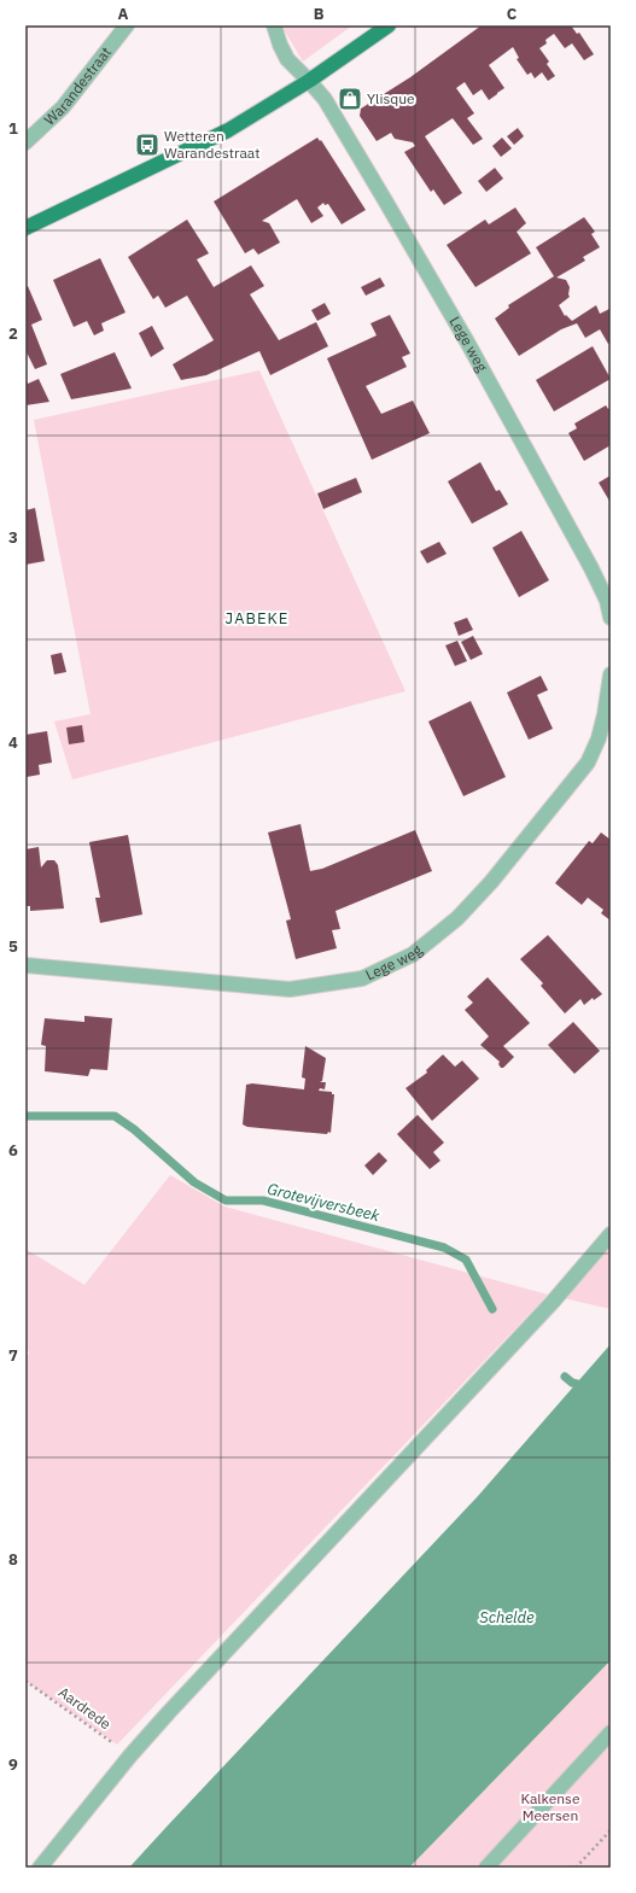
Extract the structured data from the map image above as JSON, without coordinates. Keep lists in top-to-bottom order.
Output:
{
  "streets": {
    "street": ["Warandestraat", "Lege weg"],
    "path": ["Aardrede"]
  },
  "districts": ["JABEKE"],
  "water": ["Grotevijversbeek", "Schelde"],
  "parks": ["Kalkense Meersen"],
  "places": {
    "shop": ["Ylisque"],
    "bus stop": ["Wetteren Warandestraat"]
  },
  "grid": {
    "columns": ["A", "B", "C"],
    "rows": [
      "1",
      "2",
      "3",
      "4",
      "5",
      "6",
      "7",
      "8",
      "9"
    ]
  }
}
